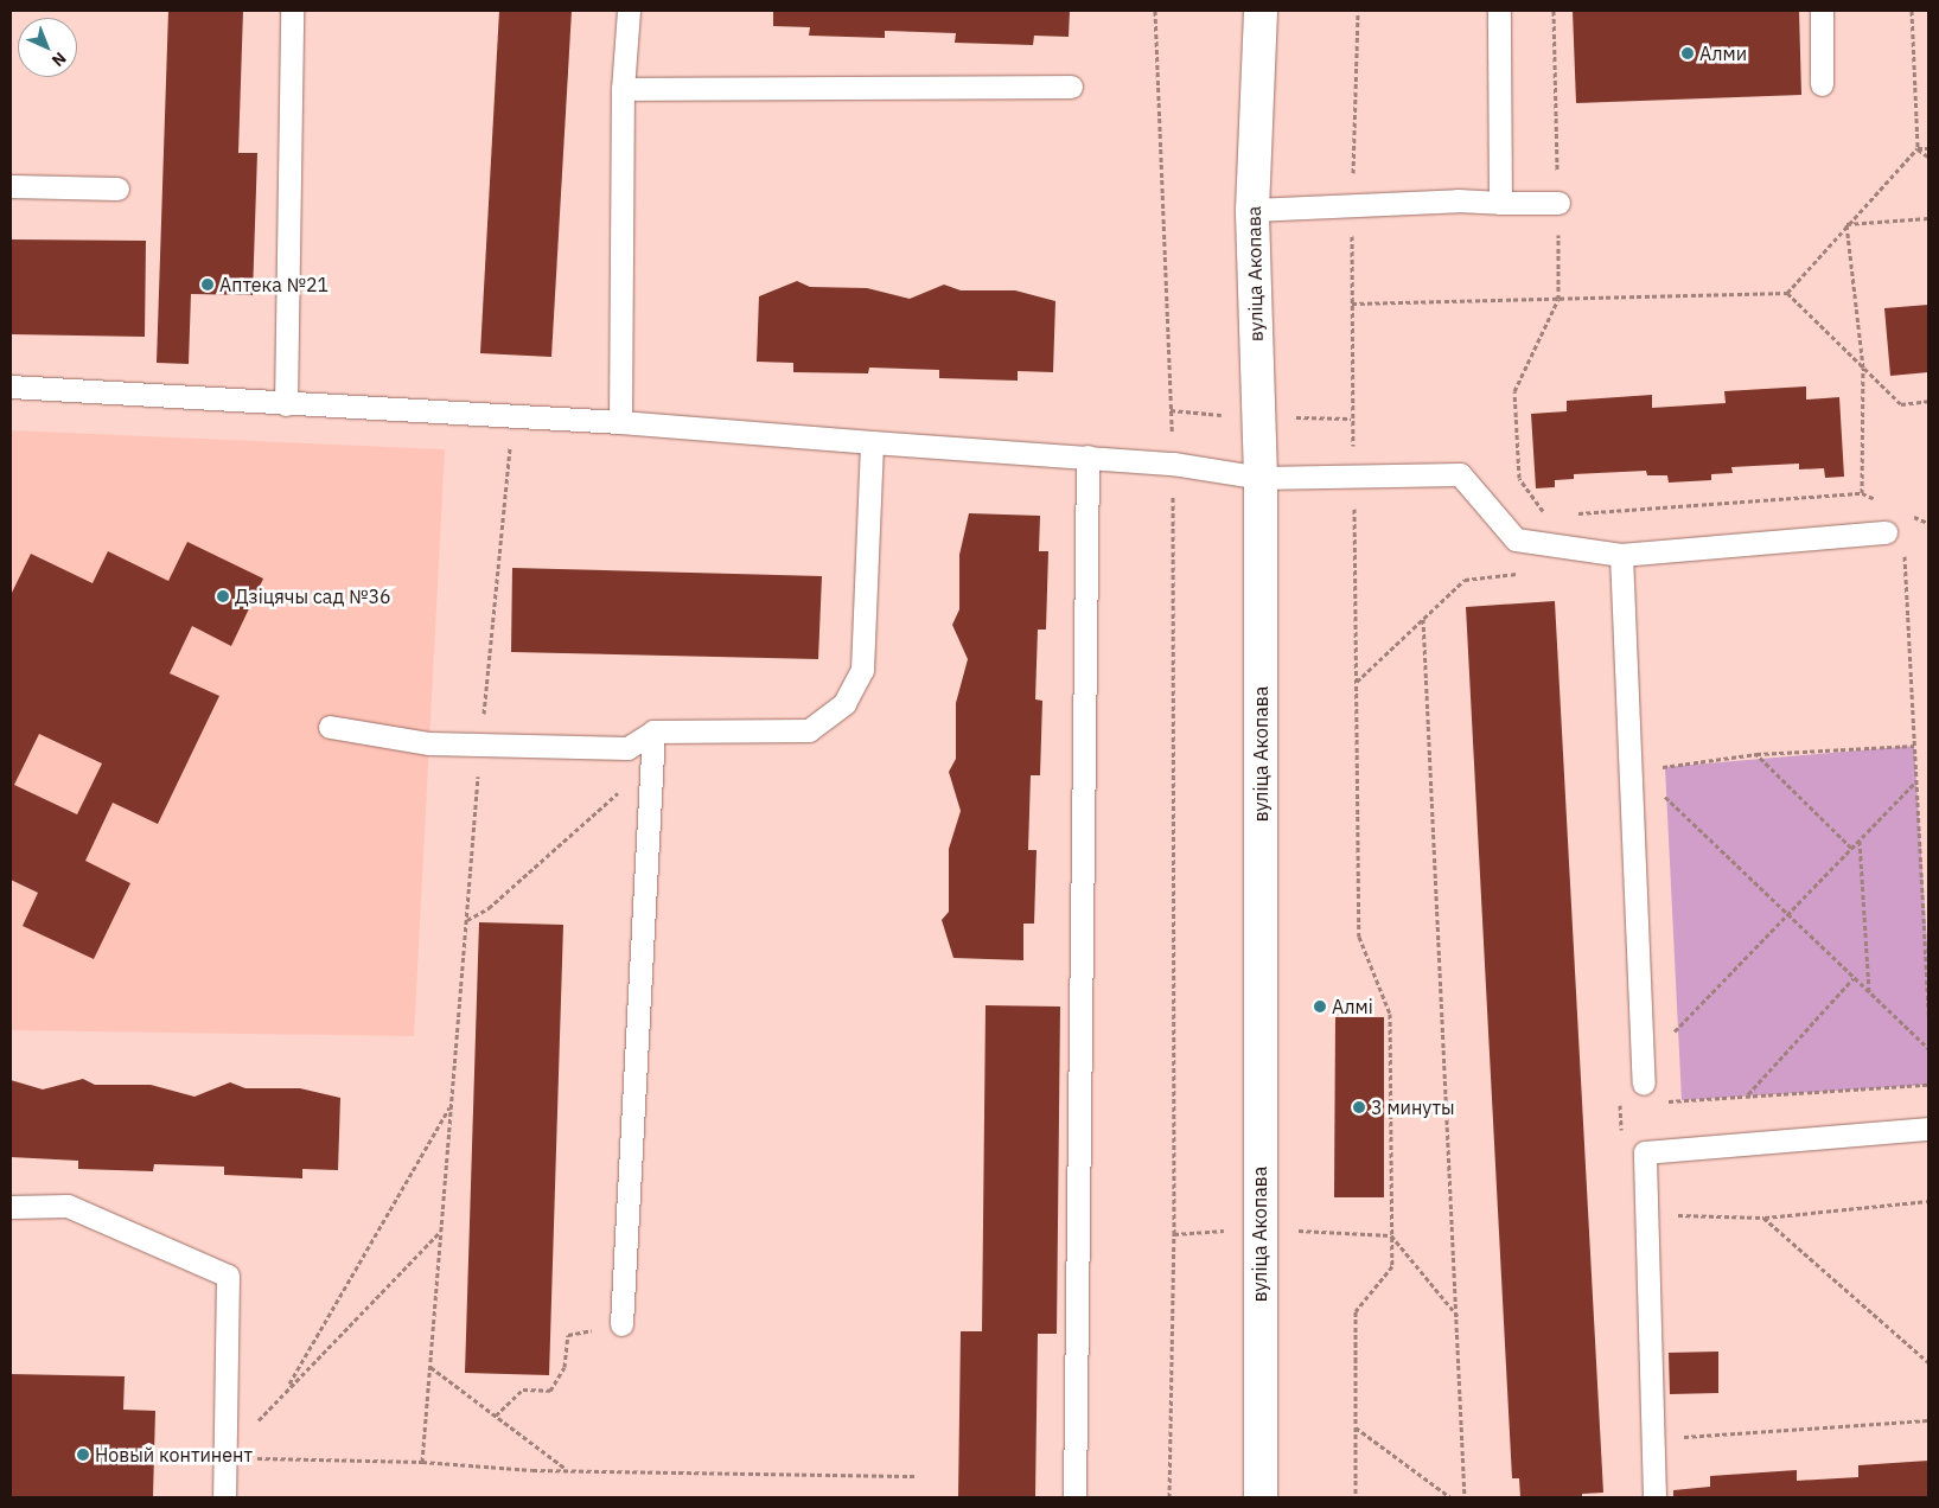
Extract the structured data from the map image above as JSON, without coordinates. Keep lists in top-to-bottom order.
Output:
{
  "streets": {
    "main road": ["вуліца Акопава"]
  },
  "places": [
    "Алми",
    "Аптека №21",
    "Дзіцячы сад №36",
    "Алмі",
    "3 минуты",
    "Новый континент"
  ],
  "north": "bottom right"
}
